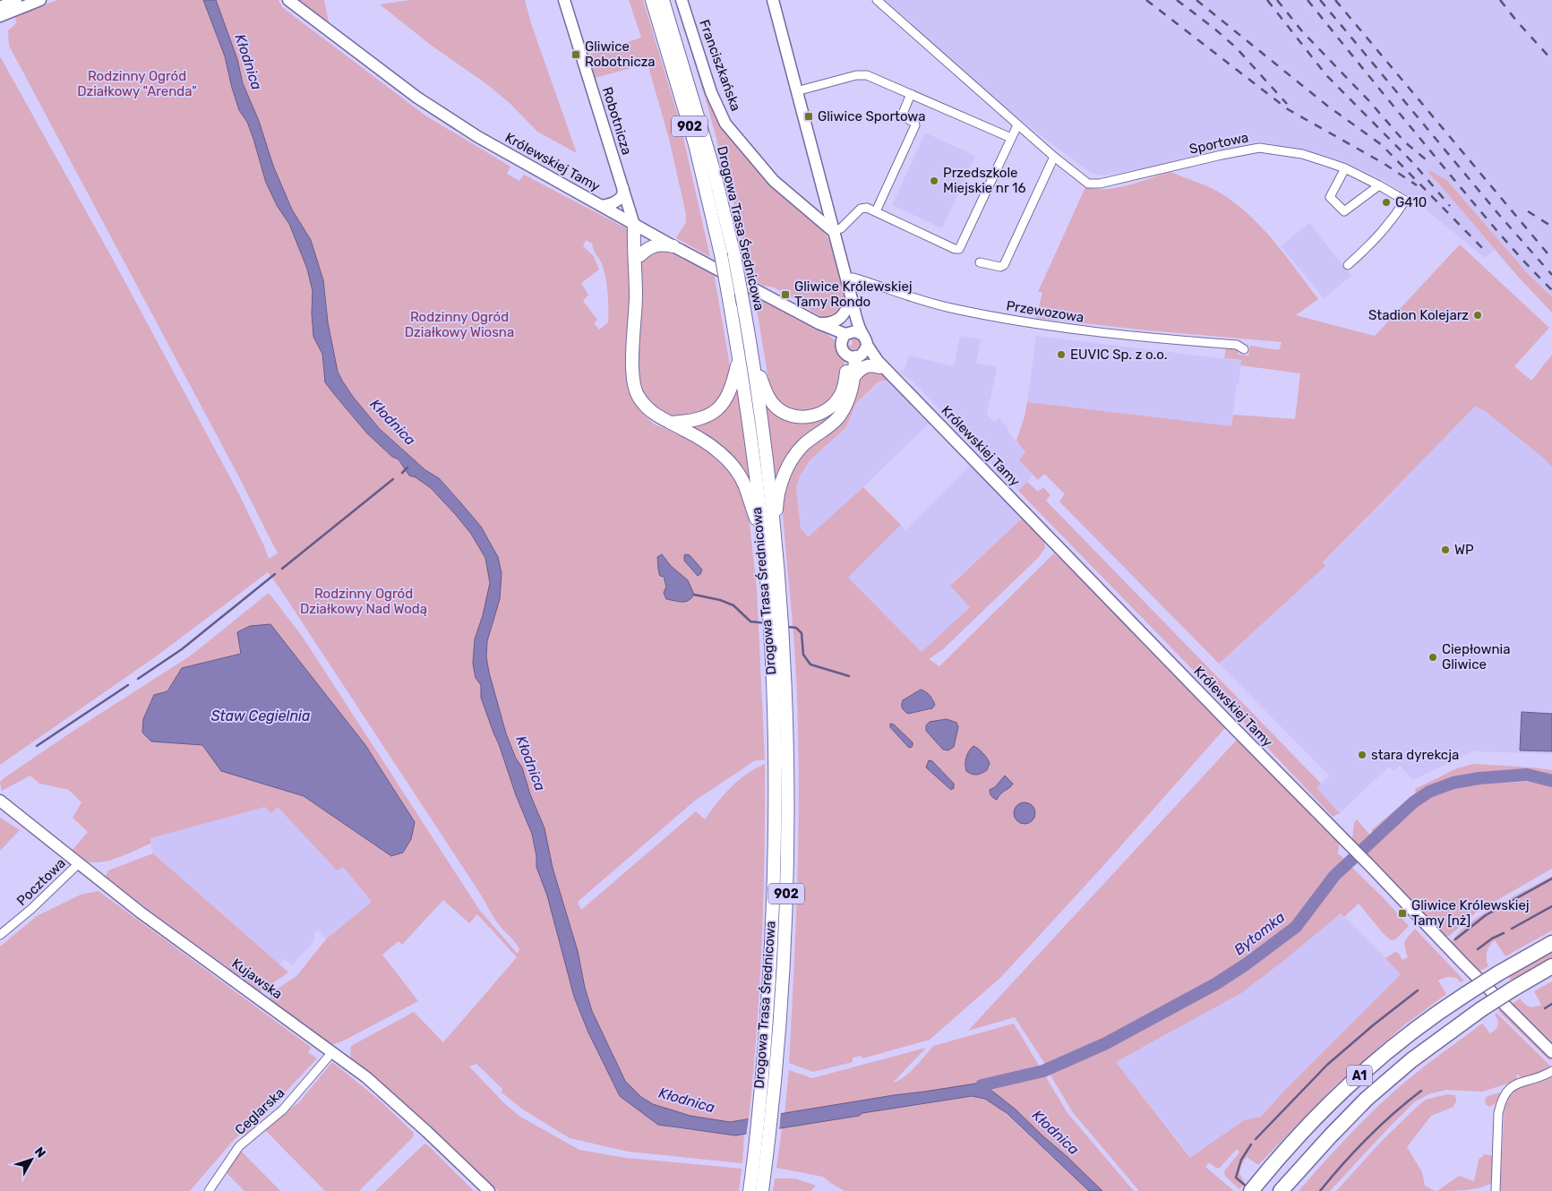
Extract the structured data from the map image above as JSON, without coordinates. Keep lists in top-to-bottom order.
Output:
{
  "streets": {
    "highway": ["A1"],
    "main road": ["902", "Drogowa Trasa Średnicowa"],
    "street": [
      "Franciszkańska",
      "Robotnicza",
      "Sportowa",
      "Królewskiej Tamy",
      "Przewozowa",
      "Pocztowa",
      "Kujawska",
      "Ceglarska"
    ]
  },
  "crossings": [
    ["Franciszkańska", "Królewskiej Tamy"],
    ["Robotnicza", "Królewskiej Tamy"],
    ["Królewskiej Tamy", "Przewozowa"],
    ["Pocztowa", "Kujawska"],
    ["Kujawska", "Ceglarska"]
  ],
  "water": ["Kłodnica", "Staw Cegielnia", "Bytomka"],
  "parks": ["Rodzinny Ogród Działkowy \"Arenda\"", "Rodzinny Ogród Działkowy Wiosna", "Rodzinny Ogród Działkowy Nad Wodą"],
  "places": {
    "transit": [
      "Gliwice Robotnicza",
      "Gliwice Sportowa",
      "Gliwice Królewskiej Tamy Rondo",
      "Gliwice Królewskiej Tamy [nż]"
    ],
    "other": [
      "Przedszkole Miejskie nr 16",
      "G410",
      "Stadion Kolejarz",
      "EUVIC Sp. z o.o.",
      "WP",
      "Ciepłownia Gliwice",
      "stara dyrekcja"
    ]
  },
  "north": "top right"
}
